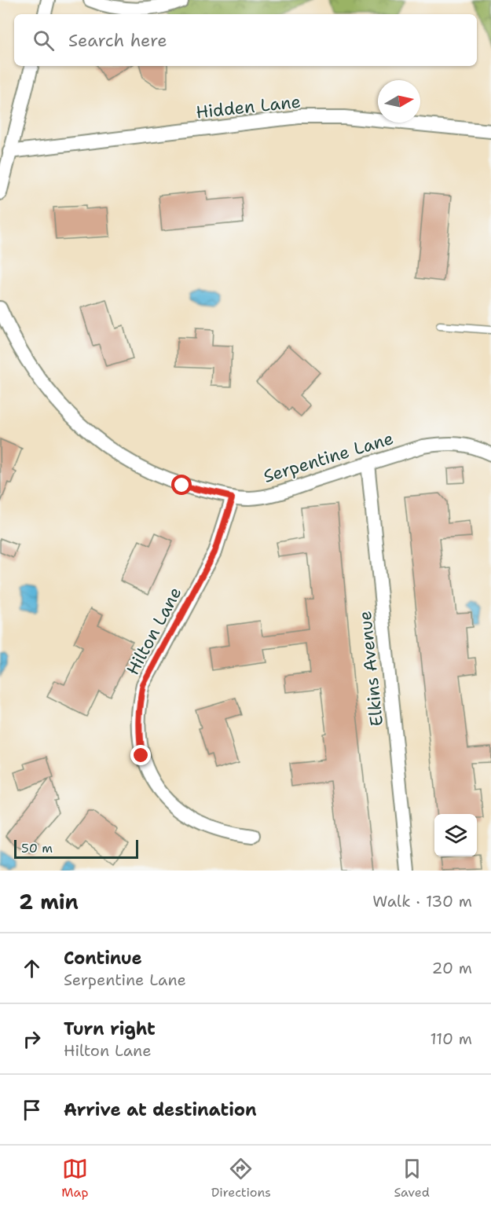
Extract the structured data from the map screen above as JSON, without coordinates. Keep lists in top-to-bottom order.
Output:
{
  "streets": {
    "street": [
      "Hidden Lane",
      "Serpentine Lane",
      "Hilton Lane",
      "Elkins Avenue"
    ]
  },
  "crossings": [
    ["Serpentine Lane", "Hilton Lane"],
    ["Serpentine Lane", "Elkins Avenue"]
  ],
  "scale_bar": "50 m",
  "north": "right",
  "page": {
    "search": "Search here",
    "scale": "50 m",
    "heading": ["2 min", "Walk · 130 m"],
    "list": [
      ["Continue", "Serpentine Lane", "20 m"],
      ["Turn right", "Hilton Lane", "110 m"],
      "Arrive at destination"
    ],
    "nav": ["Map", "Directions", "Saved"]
  }
}
